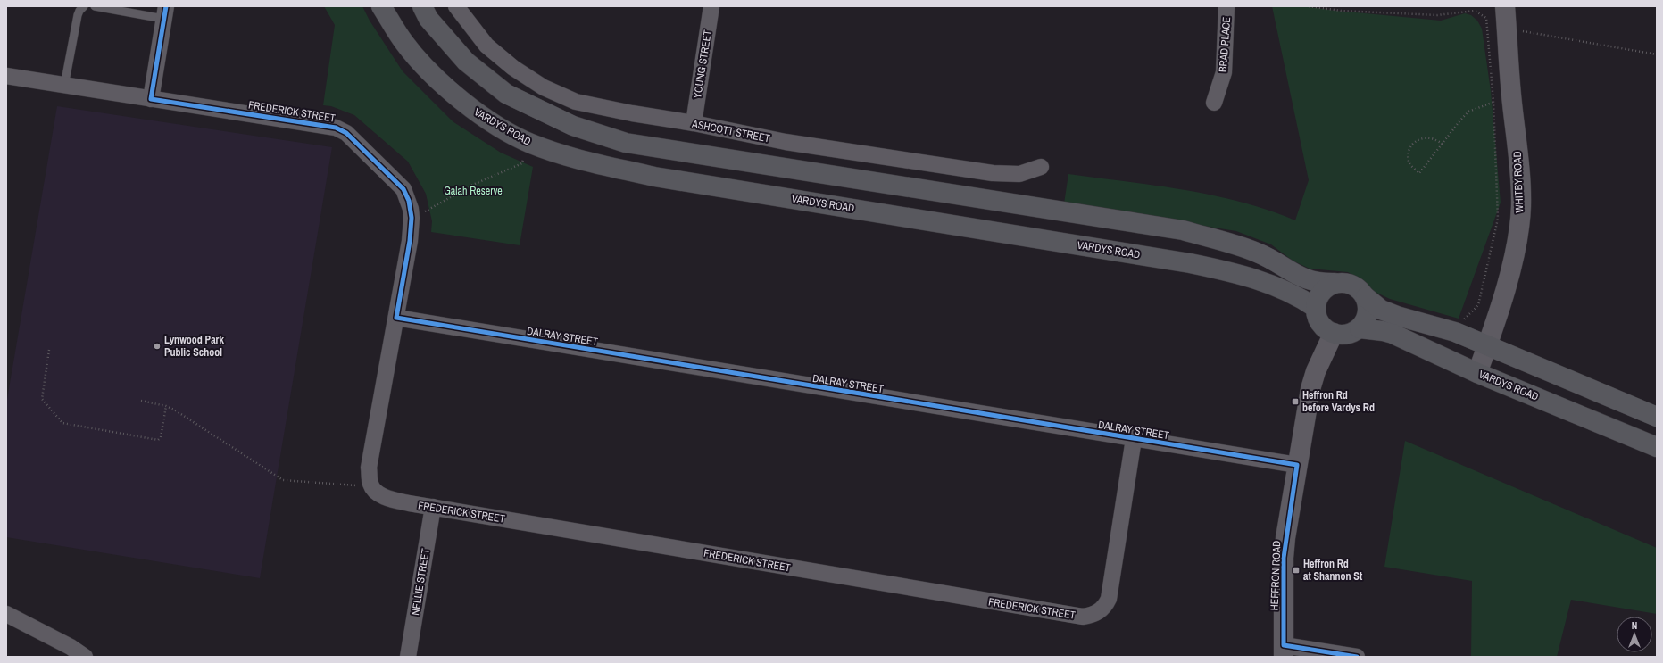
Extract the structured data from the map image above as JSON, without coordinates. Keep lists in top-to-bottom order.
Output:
{
  "streets": {
    "main road": ["VARDYS ROAD"],
    "street": [
      "BRAD PLACE",
      "YOUNG STREET",
      "FREDERICK STREET",
      "ASHCOTT STREET",
      "WHITBY ROAD",
      "DALRAY STREET",
      "HEFFRON ROAD",
      "NELLIE STREET"
    ]
  },
  "crossings": [
    ["YOUNG STREET", "ASHCOTT STREET"],
    ["FREDERICK STREET", "DALRAY STREET"],
    ["FREDERICK STREET", "NELLIE STREET"],
    ["VARDYS ROAD", "WHITBY ROAD"],
    ["VARDYS ROAD", "HEFFRON ROAD"],
    ["DALRAY STREET", "HEFFRON ROAD"]
  ],
  "parks": ["Galah Reserve"],
  "places": {
    "other": ["Lynwood Park Public School"],
    "transit": ["Heffron Rd before Vardys Rd", "Heffron Rd at Shannon St"]
  },
  "north": "top"
}
